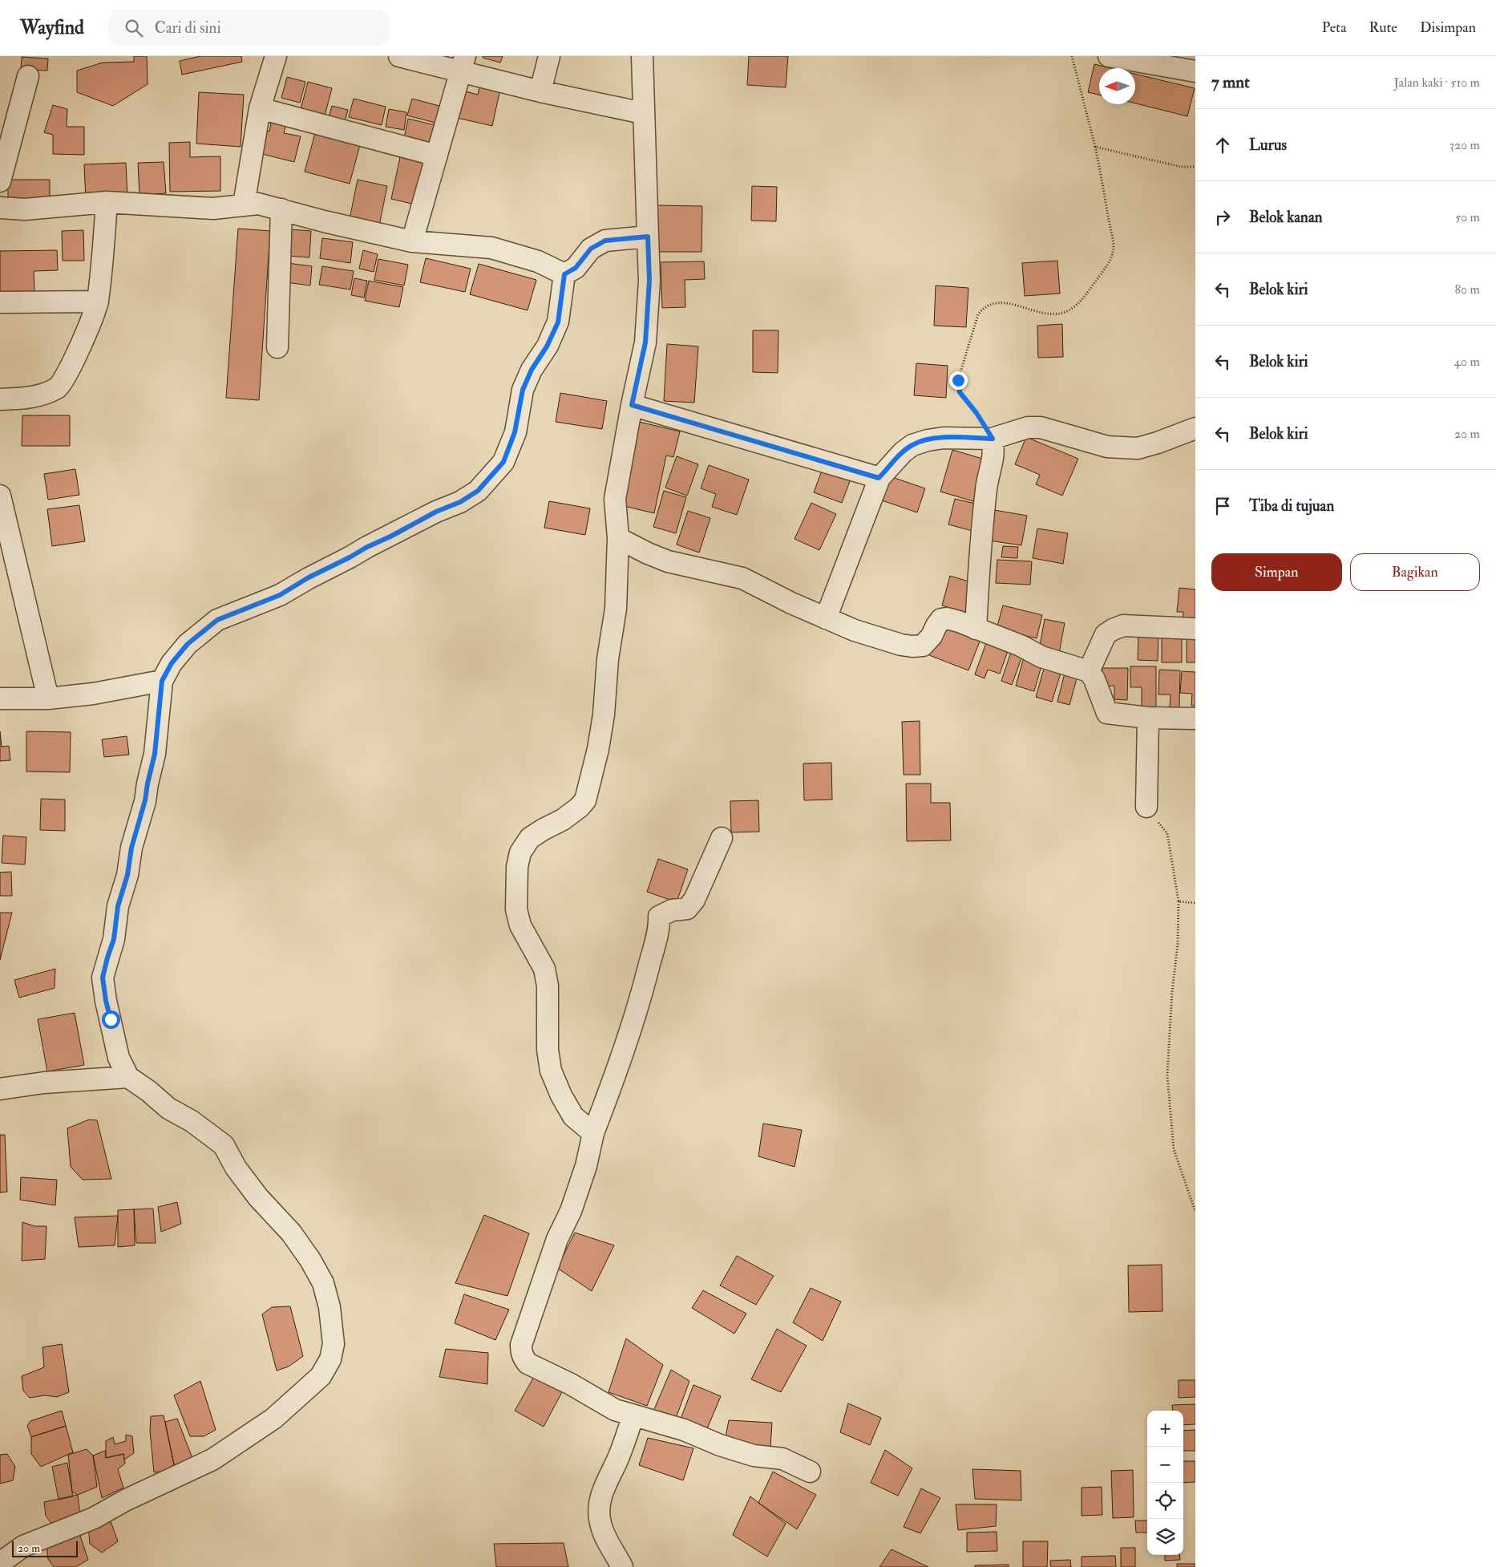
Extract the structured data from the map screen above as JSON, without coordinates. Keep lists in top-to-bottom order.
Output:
{
  "scale_bar": "20 m",
  "north": "left",
  "page": {
    "header": "Wayfind",
    "search": "Cari di sini",
    "nav": ["Peta", "Rute", "Disimpan"],
    "heading": ["7 mnt", "Jalan kaki · 510 m"],
    "list": [
      ["Lurus", "320 m"],
      ["Belok kanan", "50 m"],
      ["Belok kiri", "80 m"],
      ["Belok kiri", "40 m"],
      ["Belok kiri", "20 m"],
      "Tiba di tujuan"
    ],
    "buttons": ["Simpan", "Bagikan"],
    "map_buttons": ["+", "−"],
    "scale": "20 m"
  }
}
